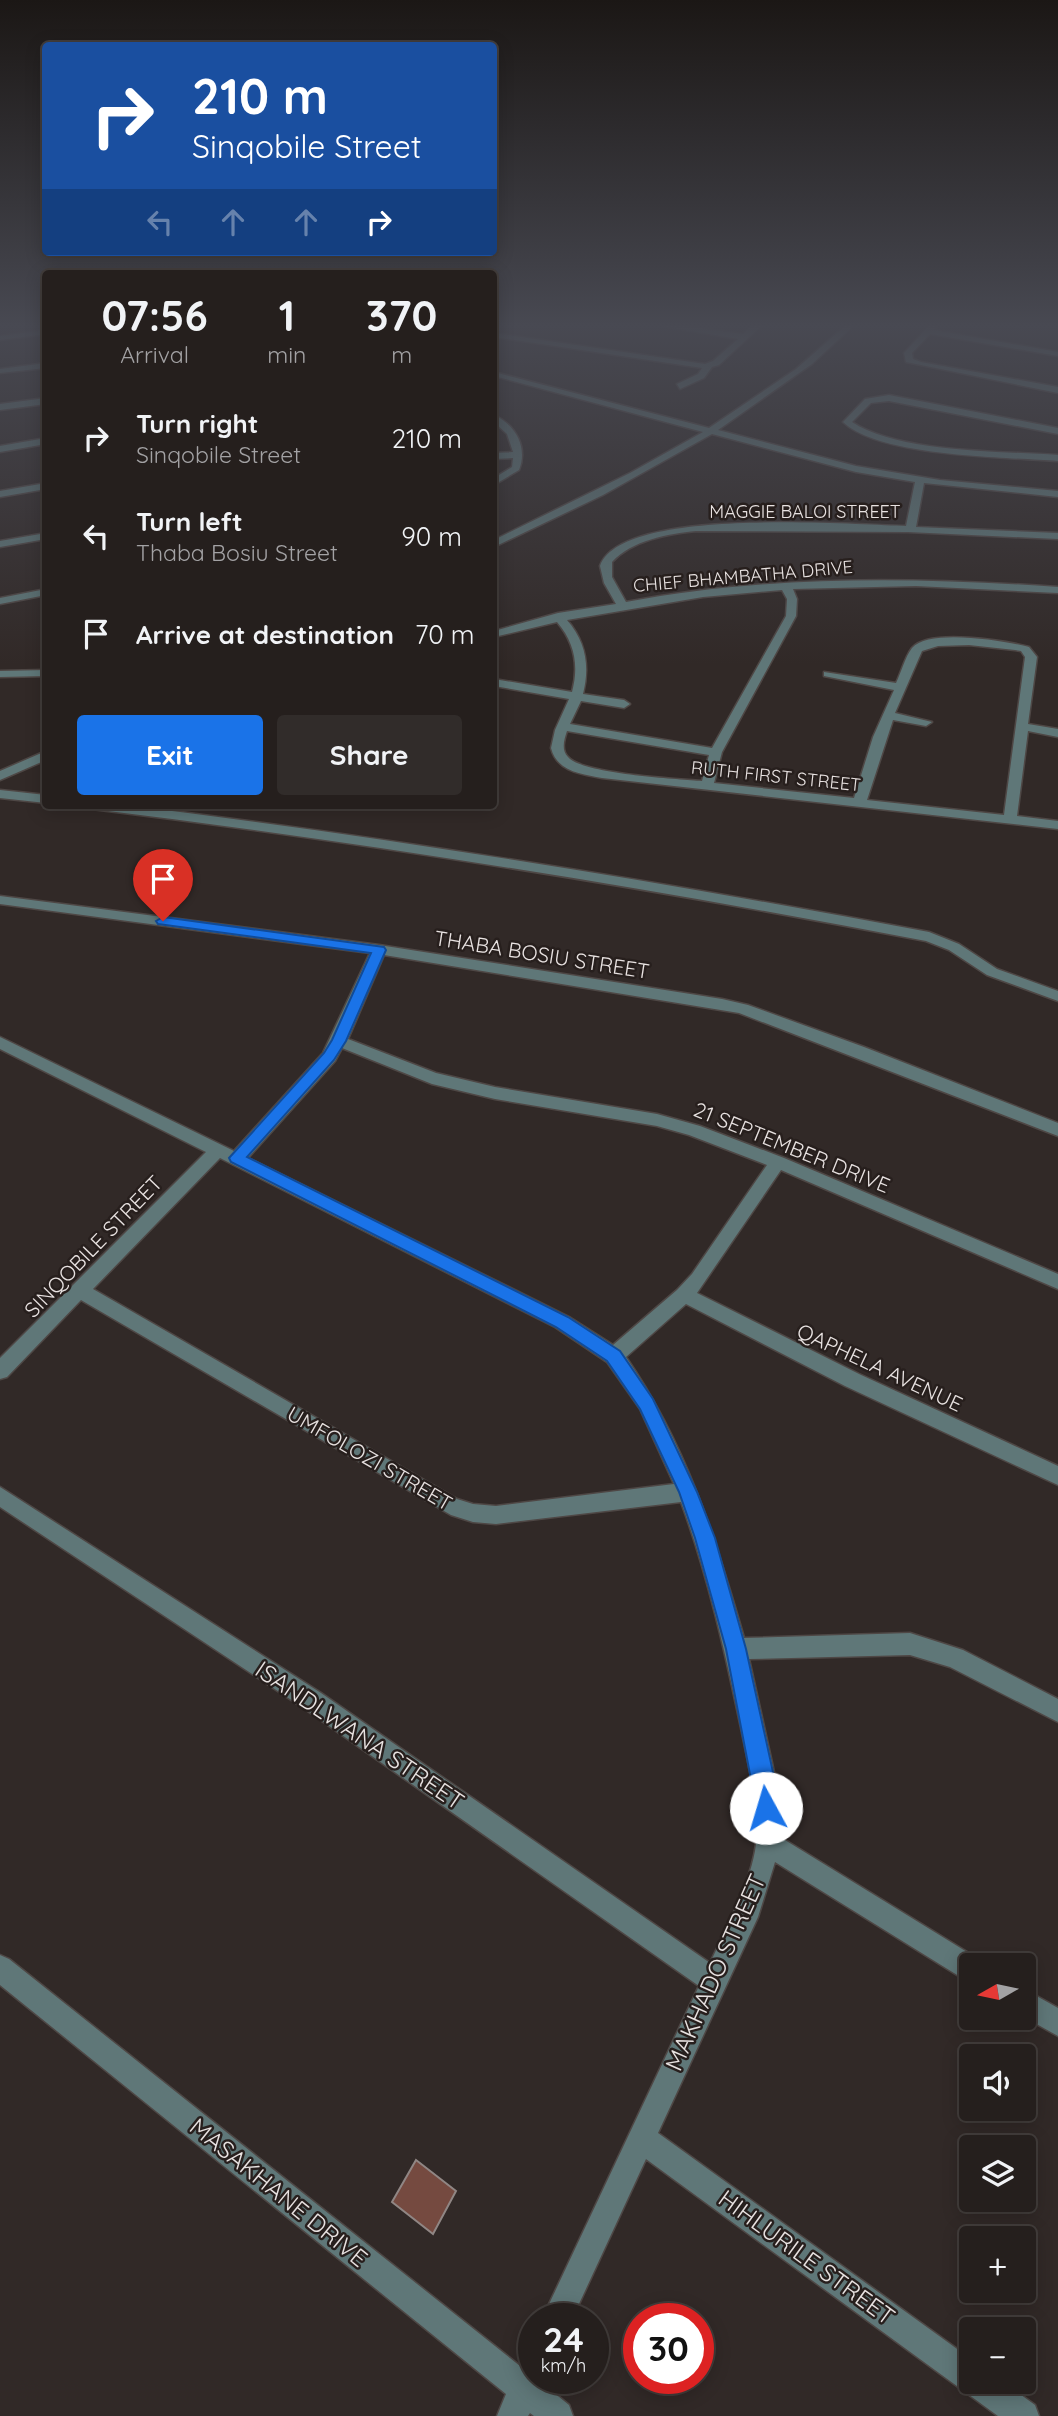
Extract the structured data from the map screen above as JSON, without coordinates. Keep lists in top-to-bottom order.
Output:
{
  "streets": {
    "street": [
      "MAGGIE BALOI STREET",
      "CHIEF BHAMBATHA DRIVE",
      "RUTH FIRST STREET",
      "THABA BOSIU STREET",
      "21 SEPTEMBER DRIVE",
      "SINQOBILE STREET",
      "QAPHELA AVENUE",
      "UMFOLOZI STREET",
      "ISANDLWANA STREET",
      "MAKHADO STREET",
      "MASAKHANE DRIVE",
      "HIHLURILE STREET"
    ]
  },
  "crossings": [
    ["MAGGIE BALOI STREET", "CHIEF BHAMBATHA DRIVE"],
    ["THABA BOSIU STREET", "SINQOBILE STREET"],
    ["21 SEPTEMBER DRIVE", "SINQOBILE STREET"],
    ["SINQOBILE STREET", "UMFOLOZI STREET"],
    ["SINQOBILE STREET", "MAKHADO STREET"],
    ["UMFOLOZI STREET", "MAKHADO STREET"],
    ["ISANDLWANA STREET", "MAKHADO STREET"],
    ["MAKHADO STREET", "HIHLURILE STREET"]
  ],
  "north": "left",
  "page": {
    "turn": ["210 m", "Sinqobile Street"],
    "eta": [
      "07:56",
      "Arrival",
      "1",
      "min",
      "370",
      "m"
    ],
    "list": [
      {
        "name": "Turn right",
        "note": "Sinqobile Street",
        "value": "210 m"
      },
      {
        "name": "Turn left",
        "note": "Thaba Bosiu Street",
        "value": "90 m"
      },
      {
        "name": "Arrive at destination",
        "value": "70 m"
      }
    ],
    "buttons": ["Exit", "Share"],
    "map_buttons": ["+", "−"],
    "speed": "24 km/h",
    "limit": "30"
  }
}
